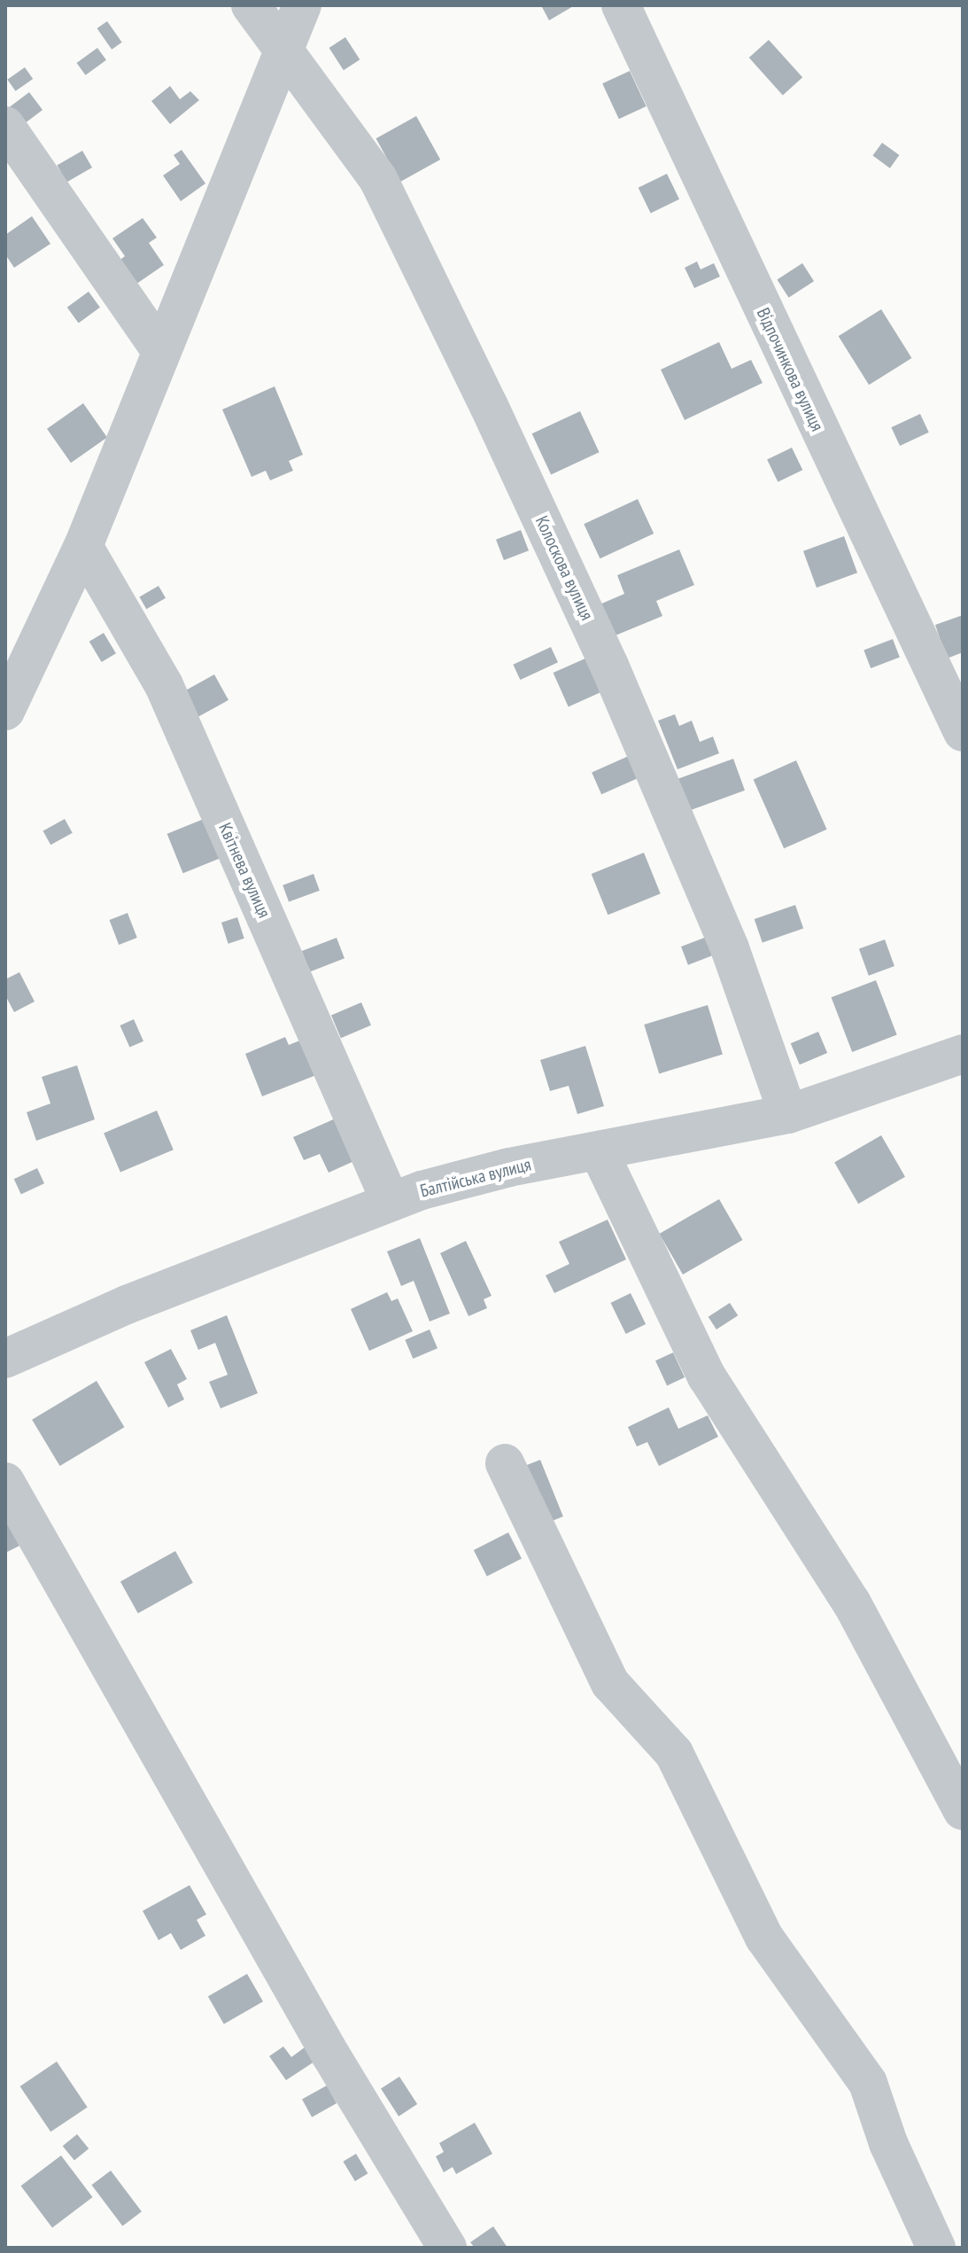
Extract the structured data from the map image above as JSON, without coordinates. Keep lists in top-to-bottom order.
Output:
{
  "streets": {
    "street": [
      "Відпочинкова вулиця",
      "Колоскова вулиця",
      "Квітнева вулиця",
      "Балтійська вулиця"
    ]
  },
  "crossings": [
    ["Колоскова вулиця", "Балтійська вулиця"],
    ["Квітнева вулиця", "Балтійська вулиця"]
  ]
}
